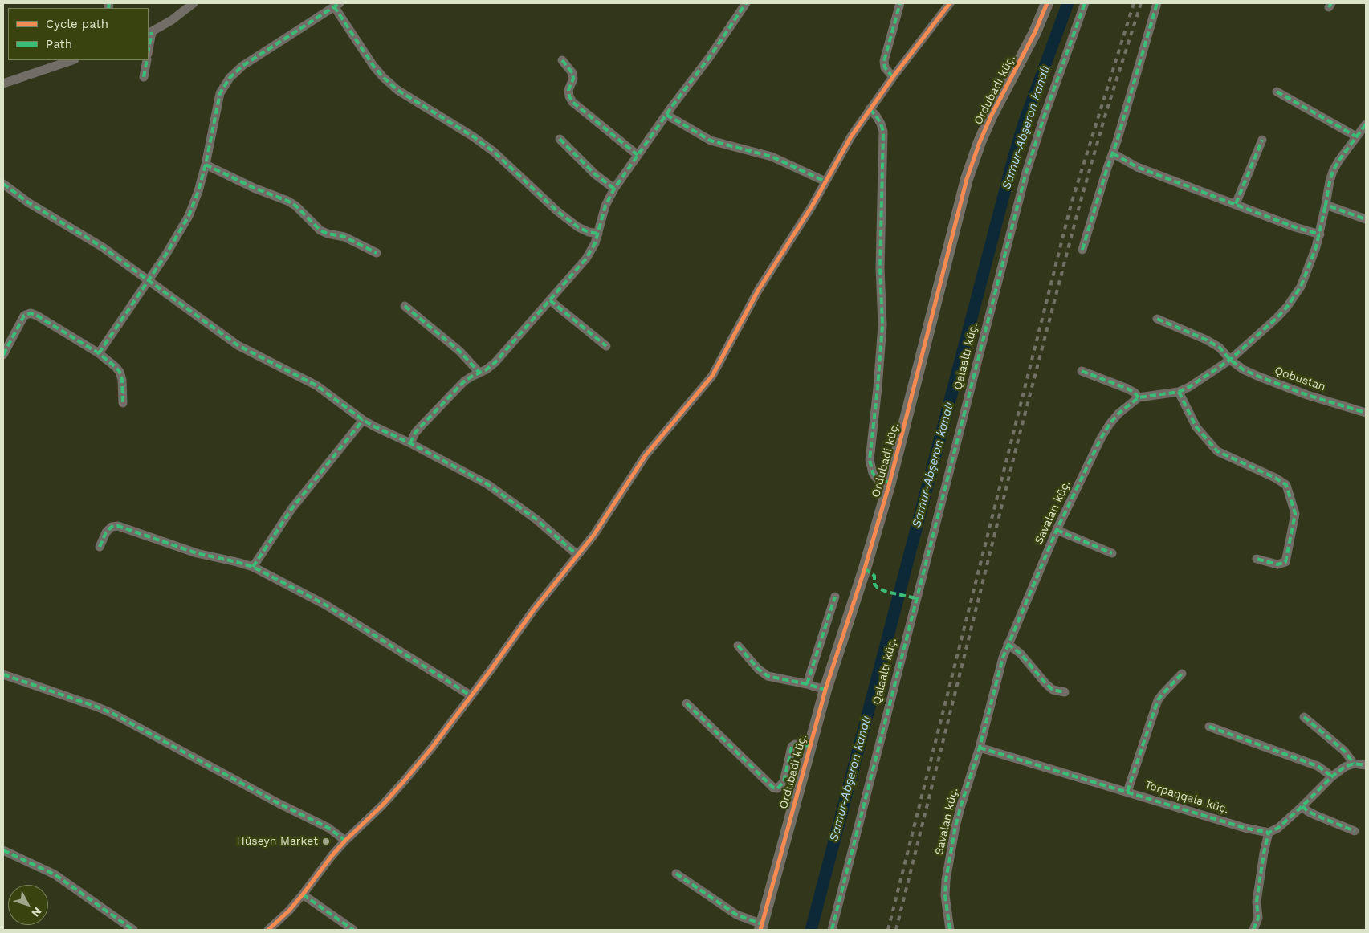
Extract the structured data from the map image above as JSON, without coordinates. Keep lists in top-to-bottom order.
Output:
{
  "streets": {
    "street": [
      "Ordubadi küç.",
      "Qalaaltı küç.",
      "Qobustan",
      "Savalan küç.",
      "Torpaqqala küç."
    ]
  },
  "crossings": [
    ["Savalan küç.", "Torpaqqala küç."]
  ],
  "water": ["Samur-Abşeron kanalı"],
  "places": ["Hüseyn Market"],
  "legend": ["Cycle path", "Path"],
  "north": "bottom right"
}
